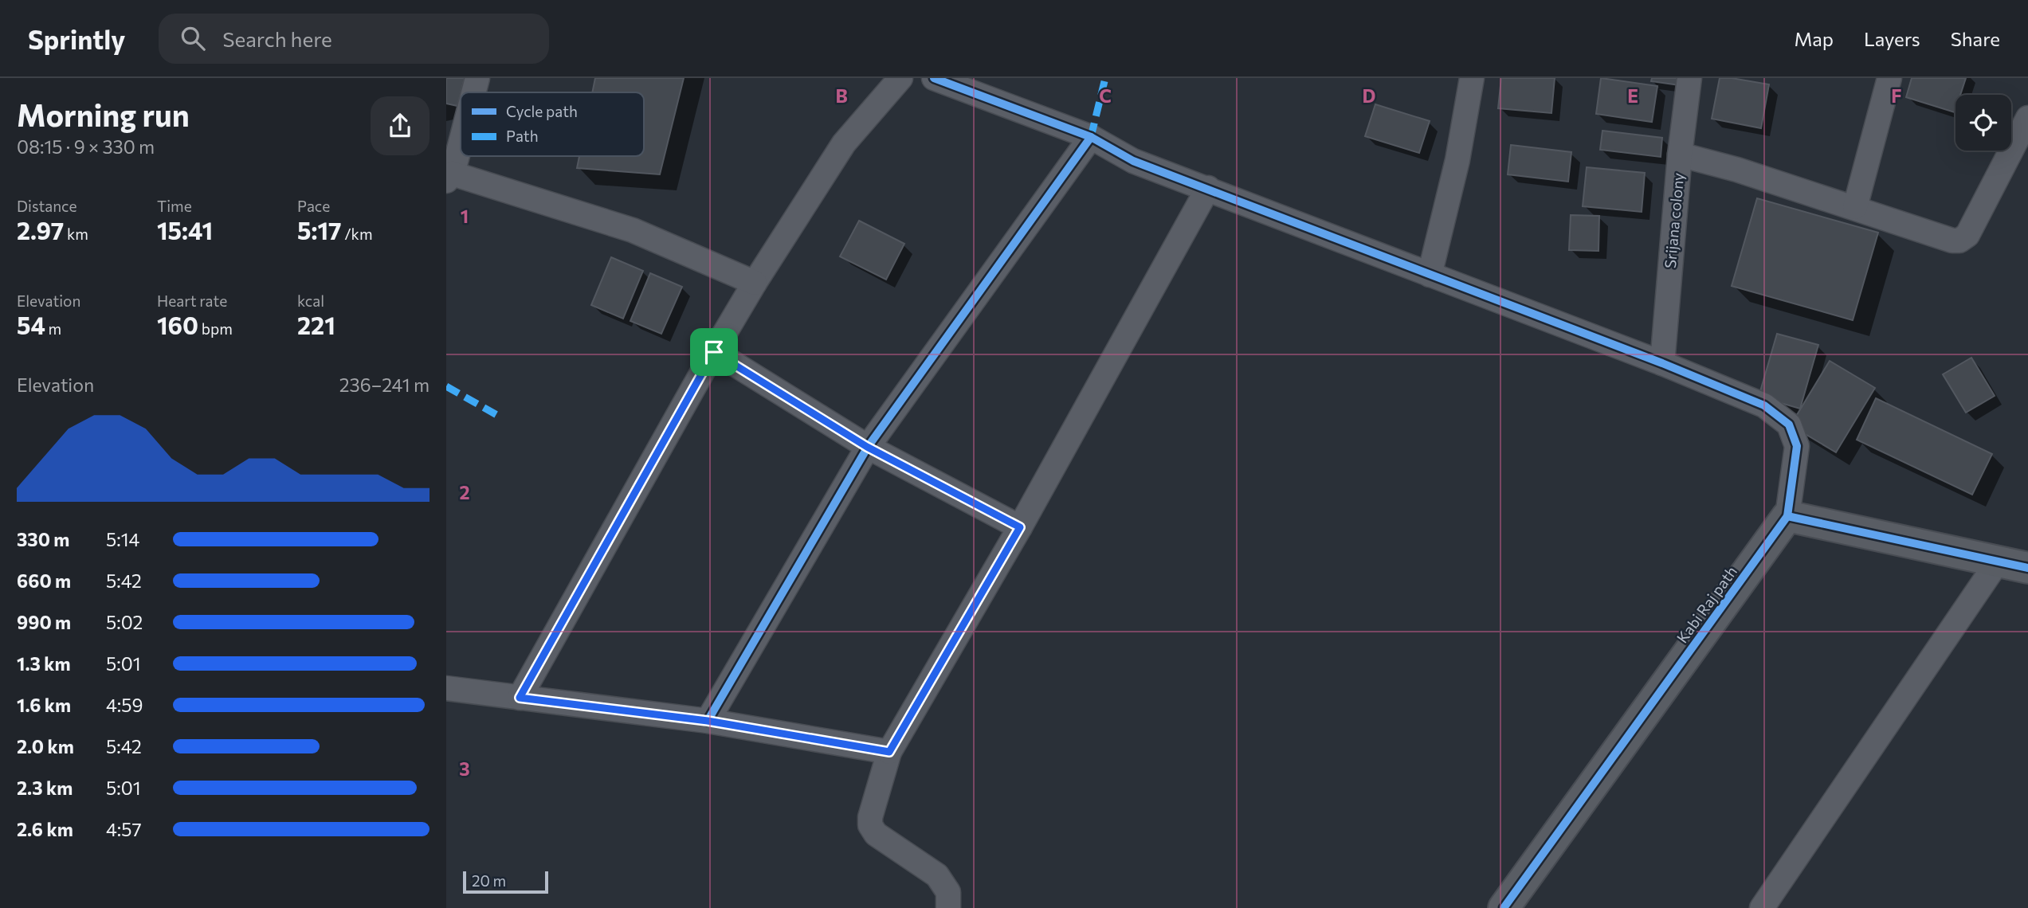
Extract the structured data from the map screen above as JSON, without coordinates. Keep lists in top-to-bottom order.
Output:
{
  "streets": {
    "street": ["Srijana colony", "Kabi Raj path"]
  },
  "legend": ["Cycle path", "Path"],
  "scale_bar": "20 m",
  "page": {
    "header": "Sprintly",
    "search": "Search here",
    "nav": ["Map", "Layers", "Share"],
    "heading": ["Morning run", "08:15 · 9 × 330 m"],
    "stats": [
      ["Distance", "2.97 km"],
      ["Time", "15:41"],
      ["Pace", "5:17 /km"],
      ["Elevation", "54 m"],
      ["Heart rate", "160 bpm"],
      ["kcal", "221"]
    ],
    "chart": ["Elevation", "236–241 m"],
    "list": [
      {
        "name": "330 m",
        "note": "5:14"
      },
      {
        "name": "660 m",
        "note": "5:42"
      },
      {
        "name": "990 m",
        "note": "5:02"
      },
      {
        "name": "1.3 km",
        "note": "5:01"
      },
      {
        "name": "1.6 km",
        "note": "4:59"
      },
      {
        "name": "2.0 km",
        "note": "5:42"
      },
      {
        "name": "2.3 km",
        "note": "5:01"
      },
      {
        "name": "2.6 km",
        "note": "4:57"
      }
    ],
    "scale": "20 m"
  },
  "grid": {
    "columns": [
      "B",
      "C",
      "D",
      "E",
      "F"
    ],
    "rows": ["1", "2", "3"]
  }
}
